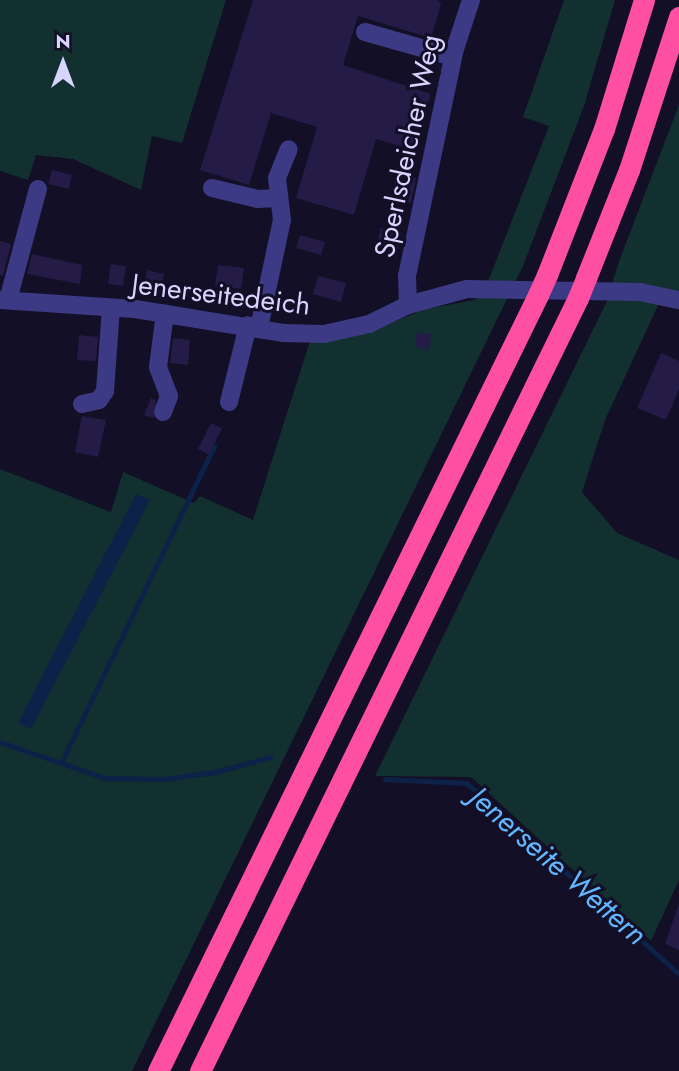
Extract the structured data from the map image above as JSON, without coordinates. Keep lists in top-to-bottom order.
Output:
{
  "streets": {
    "street": ["Sperlsdeicher Weg", "Jenerseitedeich"]
  },
  "crossings": [
    ["Sperlsdeicher Weg", "Jenerseitedeich"]
  ],
  "water": ["Jenerseite Wettern"],
  "north": "top"
}
